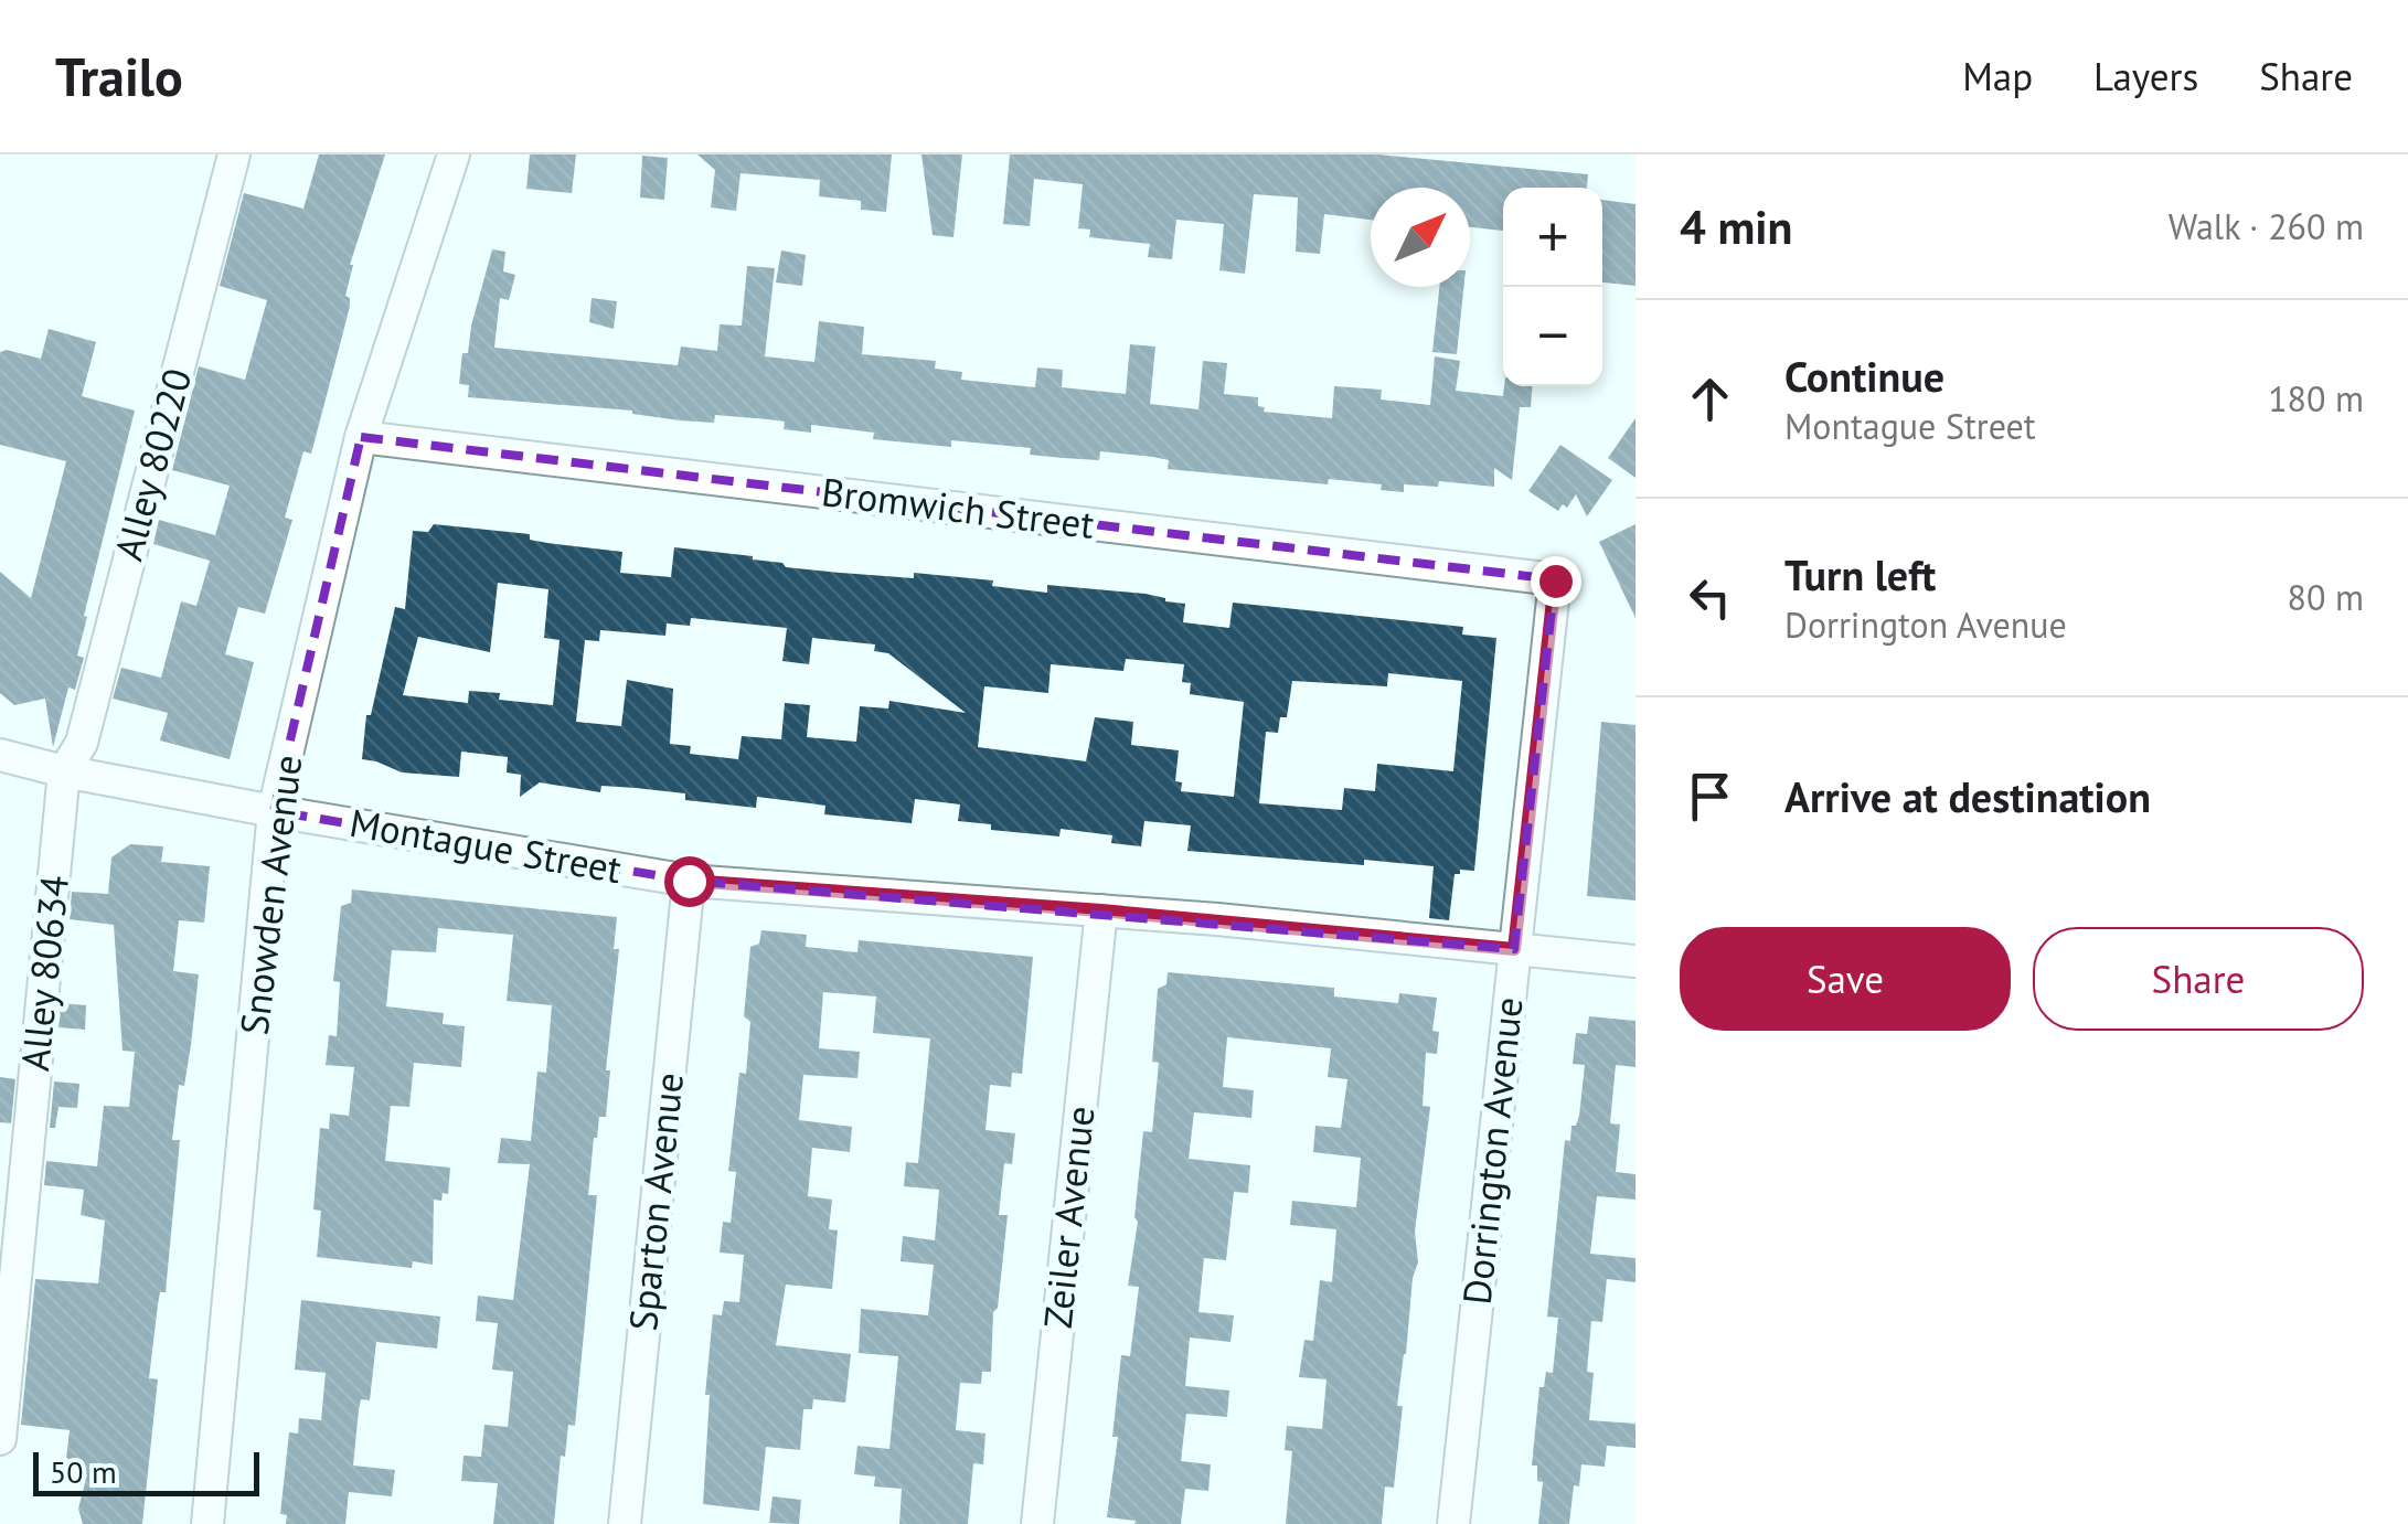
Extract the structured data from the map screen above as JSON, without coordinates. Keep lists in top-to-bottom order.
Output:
{
  "streets": {
    "street": [
      "Alley 80220",
      "Bromwich Street",
      "Montague Street",
      "Snowden Avenue",
      "Alley 80634",
      "Dorrington Avenue",
      "Sparton Avenue",
      "Zeiler Avenue"
    ]
  },
  "crossings": [
    ["Alley 80220", "Montague Street"],
    ["Alley 80220", "Alley 80634"],
    ["Bromwich Street", "Snowden Avenue"],
    ["Bromwich Street", "Dorrington Avenue"],
    ["Montague Street", "Snowden Avenue"],
    ["Montague Street", "Alley 80634"],
    ["Montague Street", "Dorrington Avenue"],
    ["Montague Street", "Sparton Avenue"],
    ["Montague Street", "Zeiler Avenue"]
  ],
  "scale_bar": "50 m",
  "north": "top right",
  "page": {
    "header": "Trailo",
    "nav": ["Map", "Layers", "Share"],
    "heading": ["4 min", "Walk · 260 m"],
    "map_buttons": ["+", "−"],
    "list": [
      ["Continue", "Montague Street", "180 m"],
      ["Turn left", "Dorrington Avenue", "80 m"],
      "Arrive at destination"
    ],
    "buttons": ["Save", "Share"],
    "scale": "50 m"
  }
}
